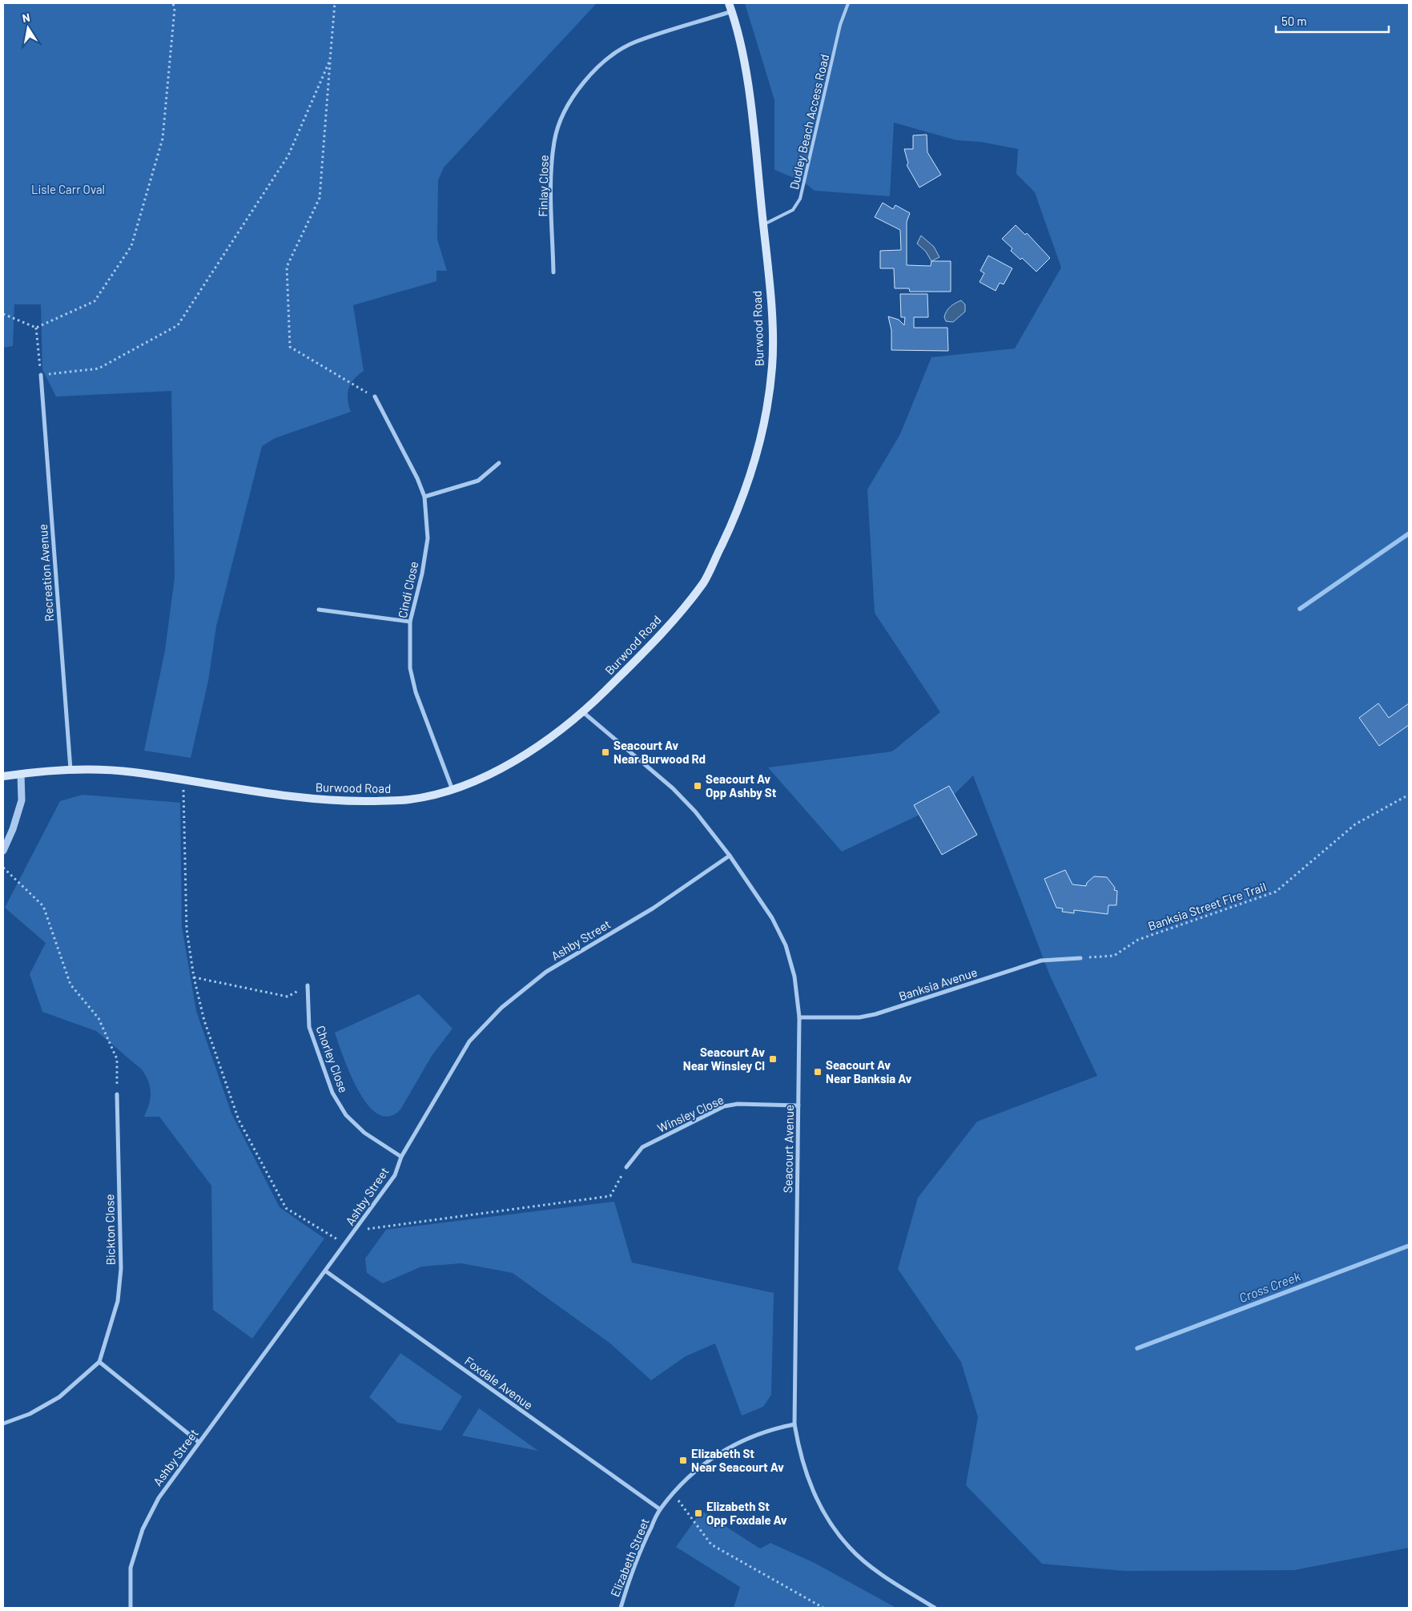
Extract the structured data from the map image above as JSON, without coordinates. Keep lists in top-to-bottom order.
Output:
{
  "streets": {
    "main road": ["Burwood Road"],
    "street": [
      "Finlay Close",
      "Recreation Avenue",
      "Cindi Close",
      "Ashby Street",
      "Banksia Avenue",
      "Chorley Close",
      "Winsley Close",
      "Seacourt Avenue",
      "Bickton Close",
      "Foxdale Avenue",
      "Elizabeth Street"
    ],
    "lane": ["Dudley Beach Access Road"],
    "path": ["Banksia Street Fire Trail"]
  },
  "crossings": [
    ["Dudley Beach Access Road", "Burwood Road"],
    ["Finlay Close", "Burwood Road"],
    ["Burwood Road", "Recreation Avenue"],
    ["Burwood Road", "Cindi Close"],
    ["Burwood Road", "Seacourt Avenue"],
    ["Banksia Street Fire Trail", "Banksia Avenue"],
    ["Ashby Street", "Chorley Close"],
    ["Ashby Street", "Seacourt Avenue"],
    ["Ashby Street", "Foxdale Avenue"],
    ["Banksia Avenue", "Seacourt Avenue"],
    ["Winsley Close", "Seacourt Avenue"],
    ["Seacourt Avenue", "Elizabeth Street"],
    ["Foxdale Avenue", "Elizabeth Street"]
  ],
  "water": ["Cross Creek"],
  "parks": ["Lisle Carr Oval"],
  "places": {
    "transit": [
      "Seacourt Av Near Burwood Rd",
      "Seacourt Av Opp Ashby St",
      "Seacourt Av Near Winsley Cl",
      "Seacourt Av Near Banksia Av",
      "Elizabeth St Near Seacourt Av",
      "Elizabeth St Opp Foxdale Av"
    ]
  },
  "scale_bar": "50 m",
  "north": "top"
}
